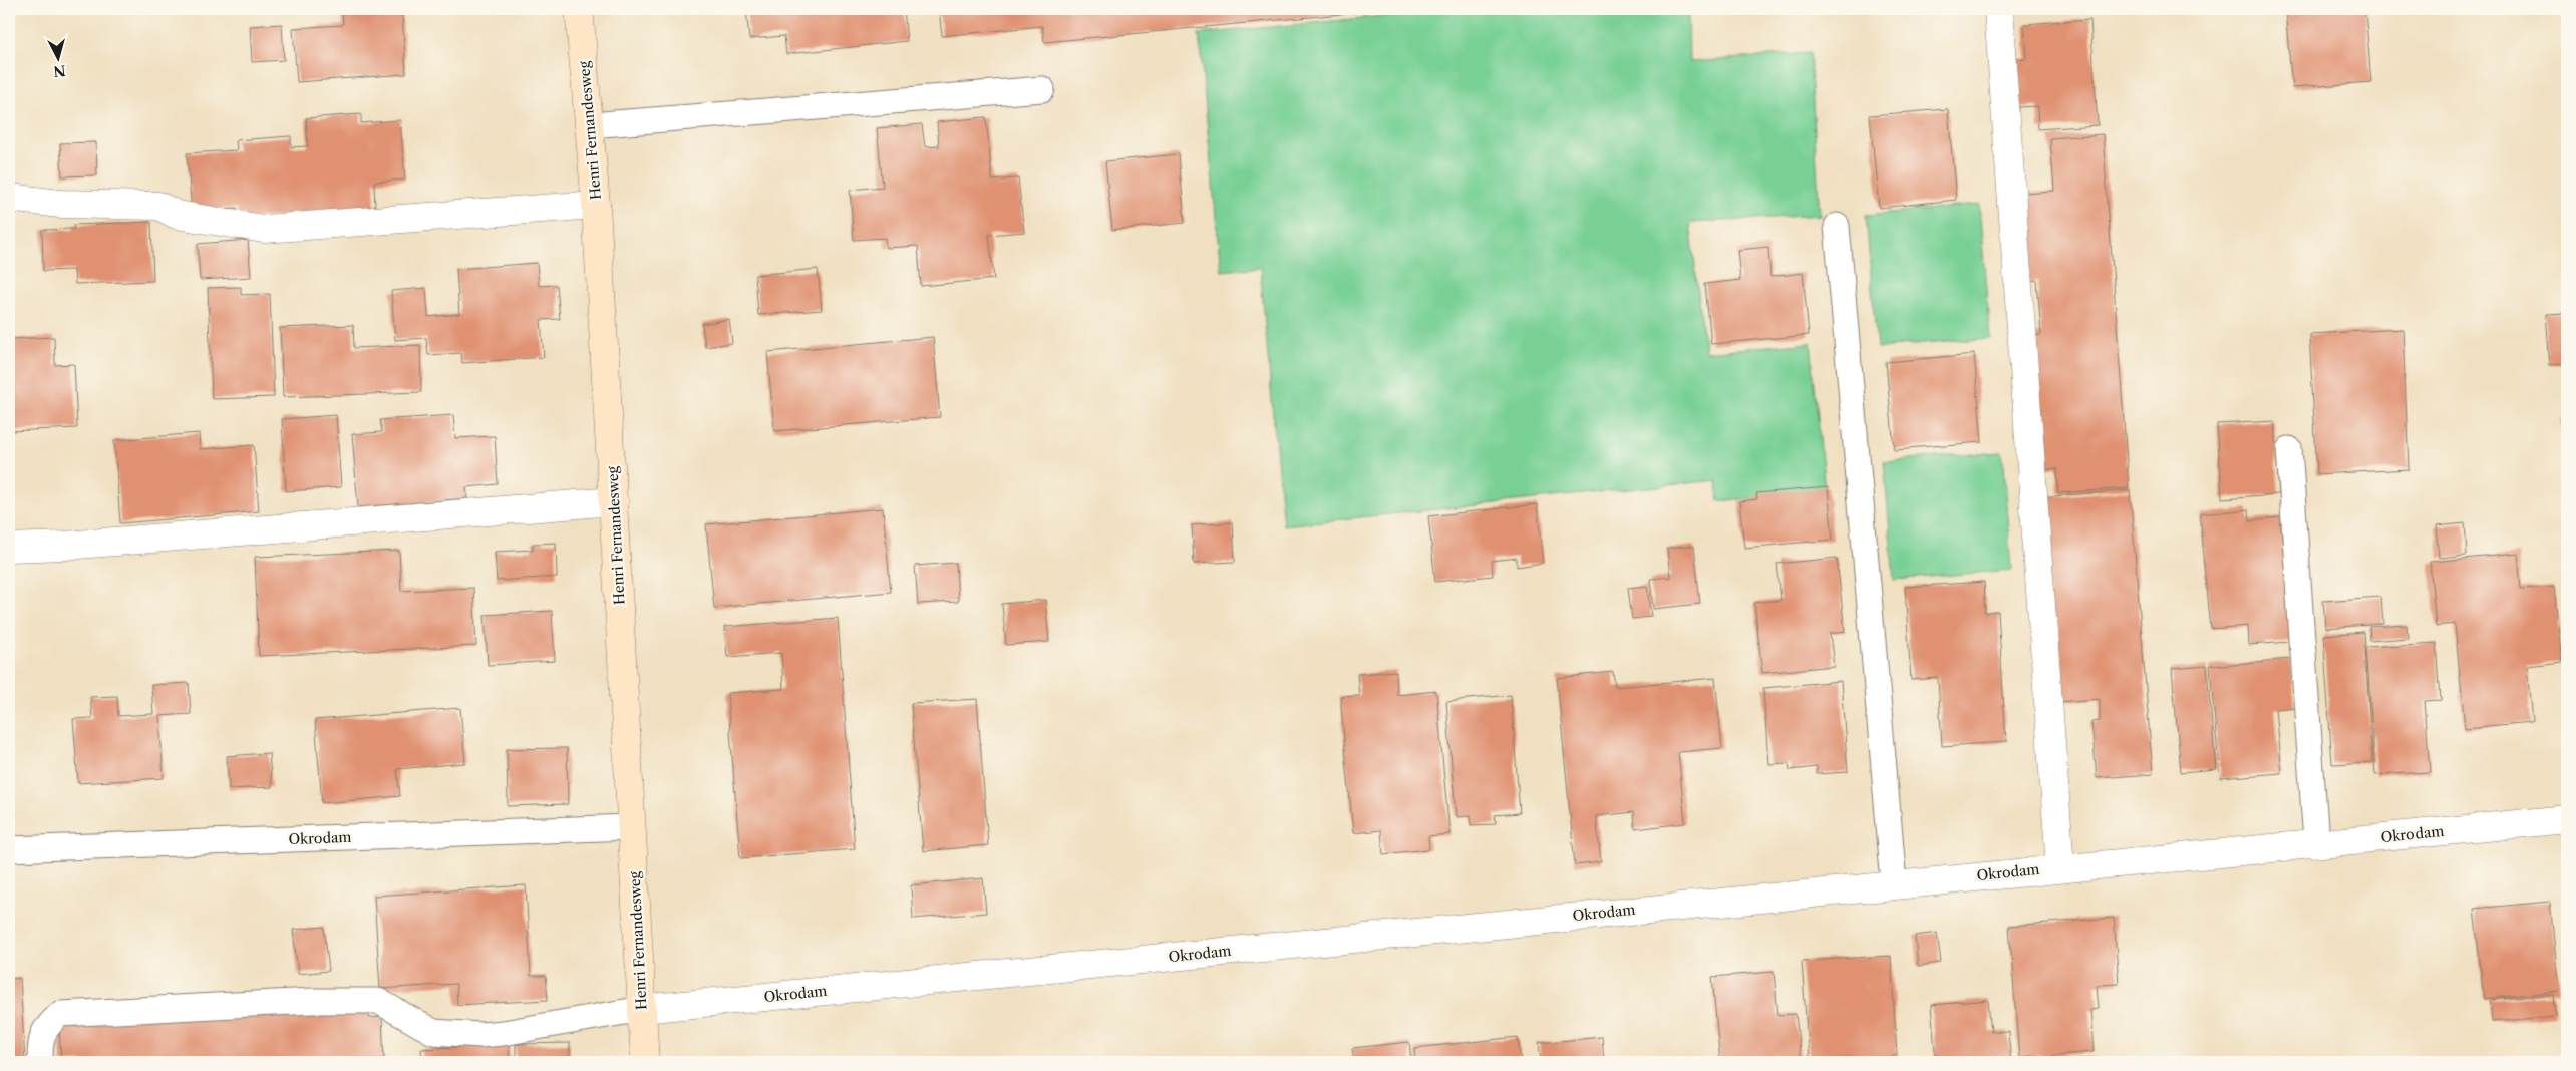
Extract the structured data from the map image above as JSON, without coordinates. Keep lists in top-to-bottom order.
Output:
{
  "streets": {
    "street": ["Henri Fernandesweg", "Okrodam"]
  },
  "crossings": [
    ["Henri Fernandesweg", "Okrodam"]
  ],
  "north": "bottom"
}
